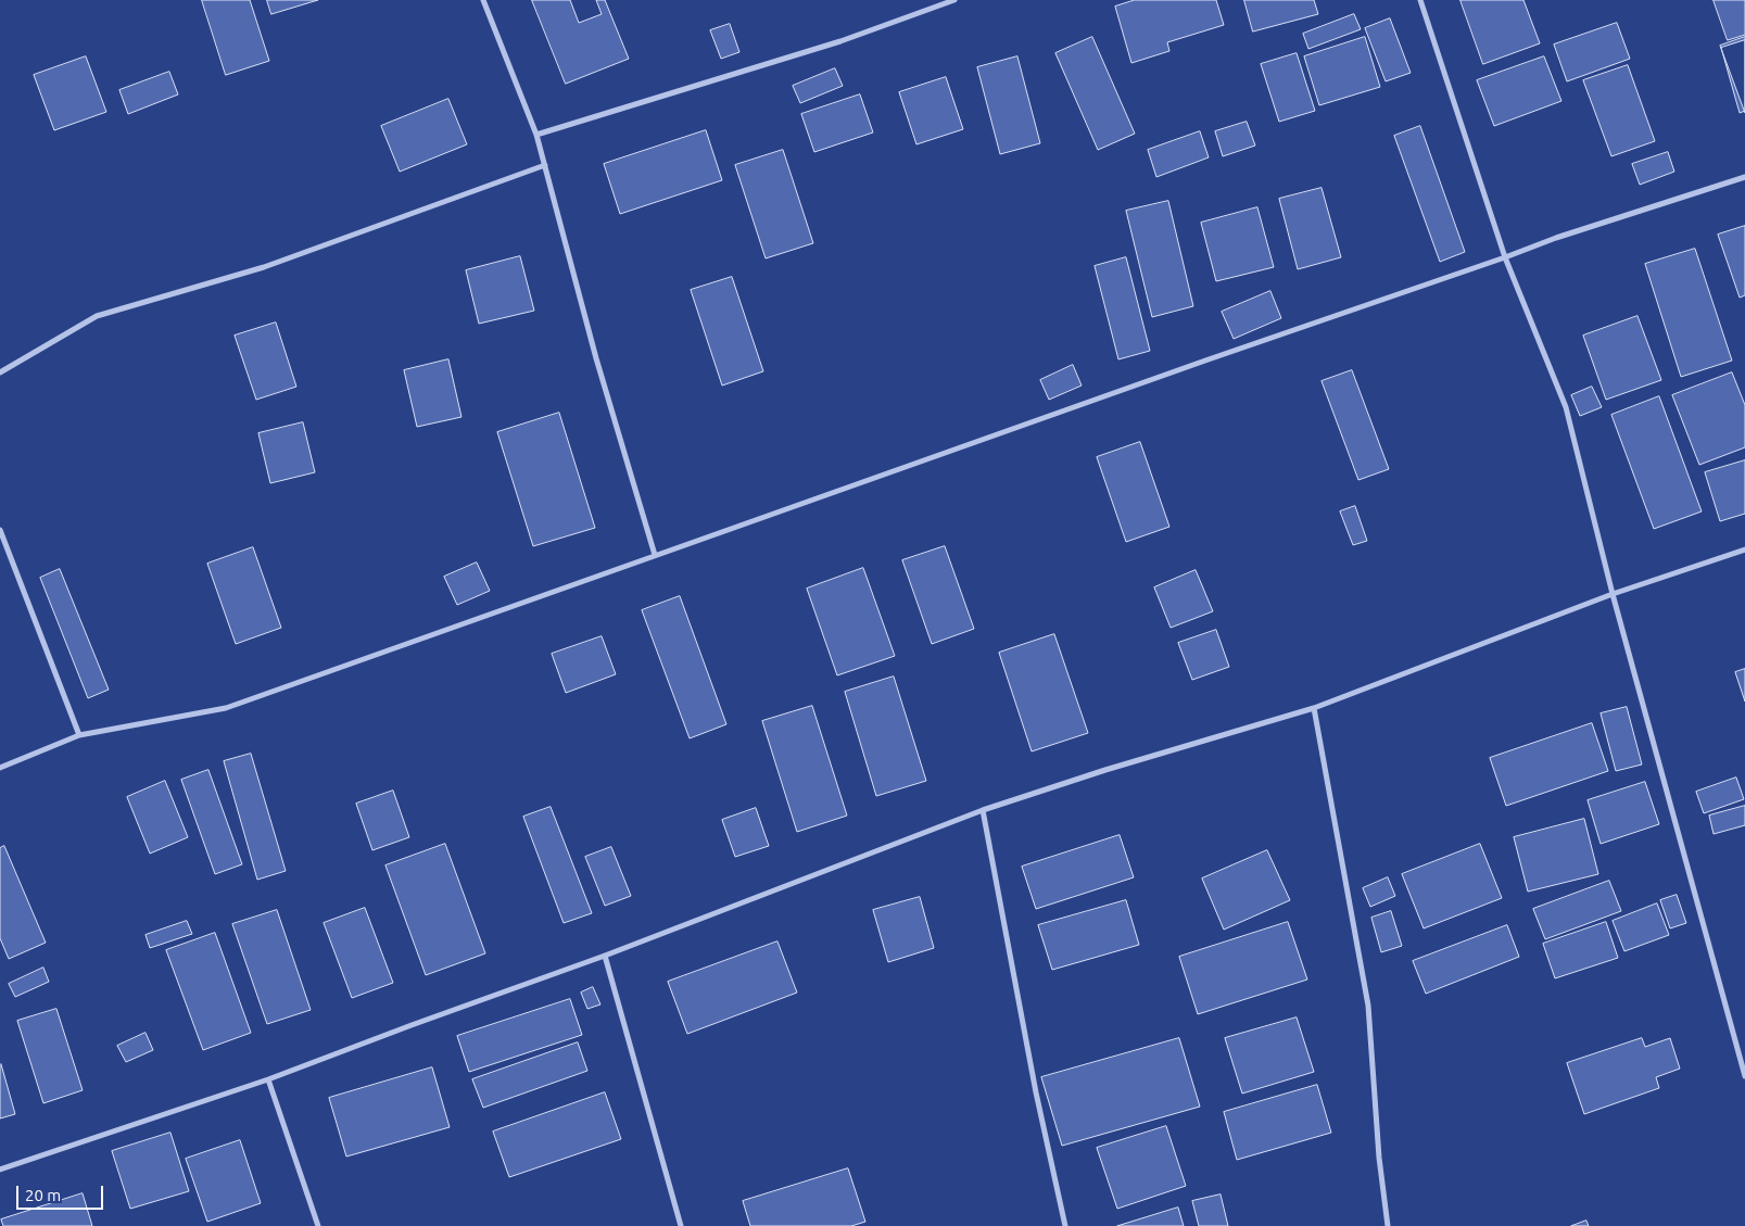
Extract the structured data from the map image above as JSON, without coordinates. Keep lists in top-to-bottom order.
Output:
{
  "scale_bar": "20 m"
}
